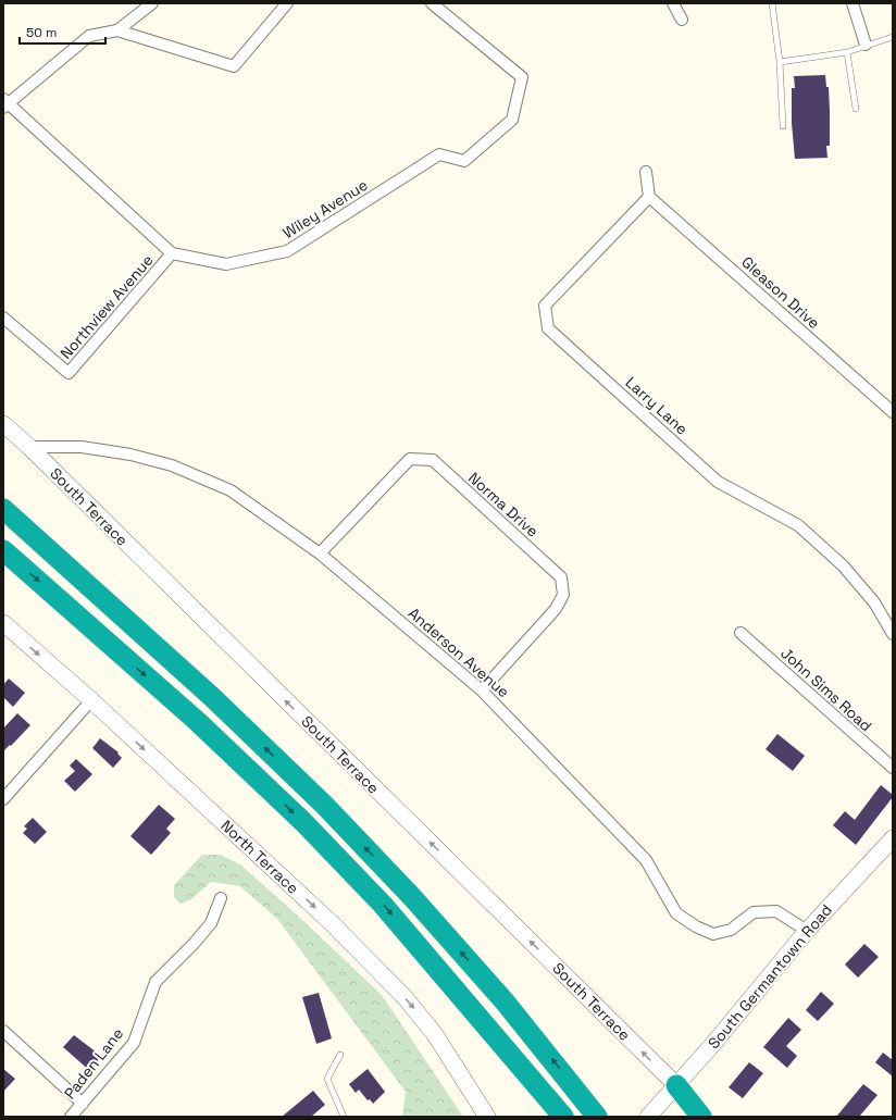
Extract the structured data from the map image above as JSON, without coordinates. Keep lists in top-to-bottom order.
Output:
{
  "streets": {
    "street": [
      "Wiley Avenue",
      "Gleason Drive",
      "Northview Avenue",
      "Larry Lane",
      "Norma Drive",
      "South Terrace",
      "Anderson Avenue",
      "John Sims Road",
      "North Terrace",
      "South Germantown Road",
      "Paden Lane"
    ]
  },
  "crossings": [
    ["Wiley Avenue", "Northview Avenue"],
    ["Gleason Drive", "Larry Lane"],
    ["Norma Drive", "Anderson Avenue"],
    ["South Terrace", "Anderson Avenue"],
    ["South Terrace", "South Germantown Road"],
    ["Anderson Avenue", "South Germantown Road"]
  ],
  "one_way": ["South Terrace", "North Terrace"],
  "scale_bar": "50 m"
}
